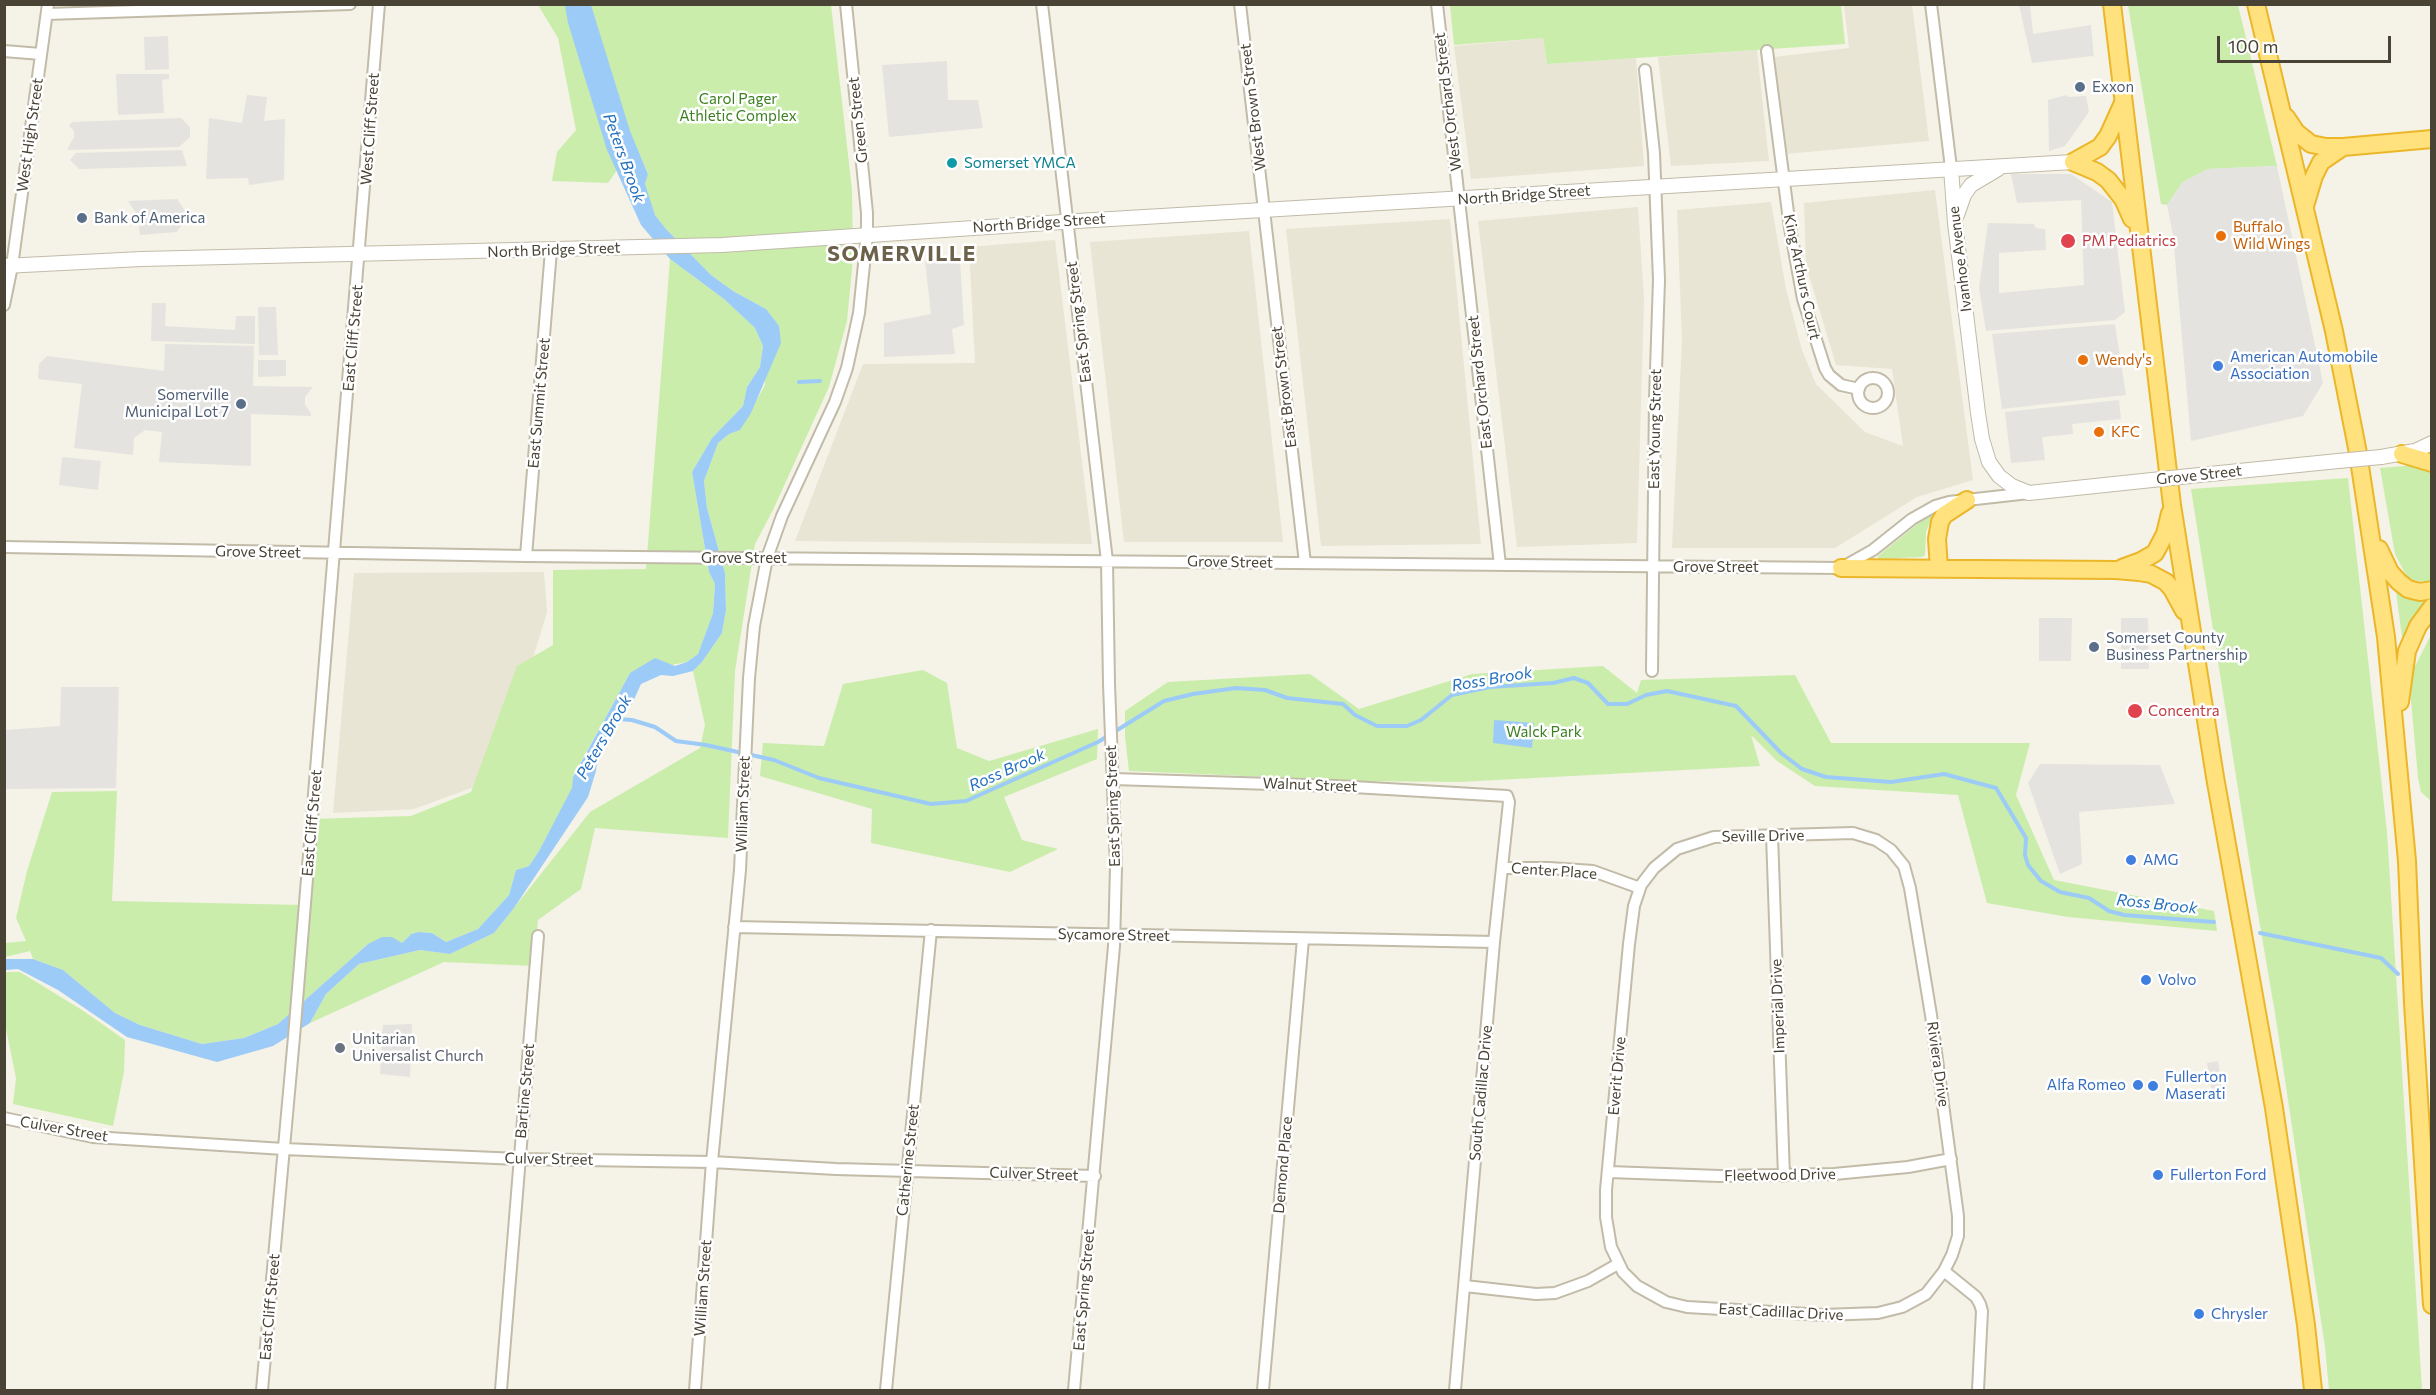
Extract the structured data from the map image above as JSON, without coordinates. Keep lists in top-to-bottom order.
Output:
{
  "streets": {
    "street": [
      "West Orchard Street",
      "West Brown Street",
      "Green Street",
      "West Cliff Street",
      "West High Street",
      "North Bridge Street",
      "Ivanhoe Avenue",
      "King Arthurs Court",
      "East Spring Street",
      "East Cliff Street",
      "East Orchard Street",
      "East Brown Street",
      "East Summit Street",
      "East Young Street",
      "Grove Street",
      "Walnut Street",
      "William Street",
      "Seville Drive",
      "Center Place",
      "Sycamore Street",
      "Imperial Drive",
      "Riviera Drive",
      "Everit Drive",
      "Bartine Street",
      "South Cadillac Drive",
      "Culver Street",
      "Catherine Street",
      "Demond Place",
      "Fleetwood Drive",
      "East Cadillac Drive"
    ]
  },
  "crossings": [
    ["West Orchard Street", "North Bridge Street"],
    ["West Orchard Street", "East Orchard Street"],
    ["West Brown Street", "North Bridge Street"],
    ["West Brown Street", "East Brown Street"],
    ["Green Street", "North Bridge Street"],
    ["Green Street", "William Street"],
    ["West Cliff Street", "North Bridge Street"],
    ["West Cliff Street", "East Cliff Street"],
    ["West High Street", "North Bridge Street"],
    ["North Bridge Street", "Ivanhoe Avenue"],
    ["North Bridge Street", "King Arthurs Court"],
    ["North Bridge Street", "East Spring Street"],
    ["North Bridge Street", "East Cliff Street"],
    ["North Bridge Street", "East Orchard Street"],
    ["North Bridge Street", "East Brown Street"],
    ["North Bridge Street", "East Summit Street"],
    ["North Bridge Street", "East Young Street"],
    ["North Bridge Street", "William Street"],
    ["Ivanhoe Avenue", "Grove Street"],
    ["East Spring Street", "Grove Street"],
    ["East Spring Street", "Walnut Street"],
    ["East Spring Street", "Sycamore Street"],
    ["East Spring Street", "Culver Street"],
    ["East Cliff Street", "Grove Street"],
    ["East Cliff Street", "Culver Street"],
    ["East Orchard Street", "Grove Street"],
    ["East Brown Street", "Grove Street"],
    ["East Summit Street", "Grove Street"],
    ["East Young Street", "Grove Street"],
    ["Grove Street", "William Street"],
    ["Walnut Street", "South Cadillac Drive"],
    ["William Street", "Sycamore Street"],
    ["William Street", "Culver Street"],
    ["Seville Drive", "Center Place"],
    ["Seville Drive", "Imperial Drive"],
    ["Seville Drive", "Riviera Drive"],
    ["Seville Drive", "Everit Drive"],
    ["Center Place", "Everit Drive"],
    ["Center Place", "South Cadillac Drive"],
    ["Sycamore Street", "South Cadillac Drive"],
    ["Sycamore Street", "Catherine Street"],
    ["Sycamore Street", "Demond Place"],
    ["Imperial Drive", "Fleetwood Drive"],
    ["Riviera Drive", "Fleetwood Drive"],
    ["Riviera Drive", "East Cadillac Drive"],
    ["Everit Drive", "Fleetwood Drive"],
    ["Everit Drive", "East Cadillac Drive"],
    ["Bartine Street", "Culver Street"],
    ["Culver Street", "Catherine Street"]
  ],
  "districts": ["SOMERVILLE"],
  "water": ["Peters Brook", "Ross Brook"],
  "parks": ["Carol Pager Athletic Complex", "Walck Park"],
  "places": [
    "Exxon",
    "Somerset YMCA",
    "Bank of America",
    "Buffalo Wild Wings",
    "PM Pediatrics",
    "Wendy's",
    "American Automobile Association",
    "Somerville Municipal Lot 7",
    "KFC",
    "Somerset County Business Partnership",
    "Concentra",
    "AMG",
    "Volvo",
    "Unitarian Universalist Church",
    "Alfa Romeo",
    "Fullerton Maserati",
    "Fullerton Ford",
    "Chrysler"
  ],
  "scale_bar": "100 m"
}
